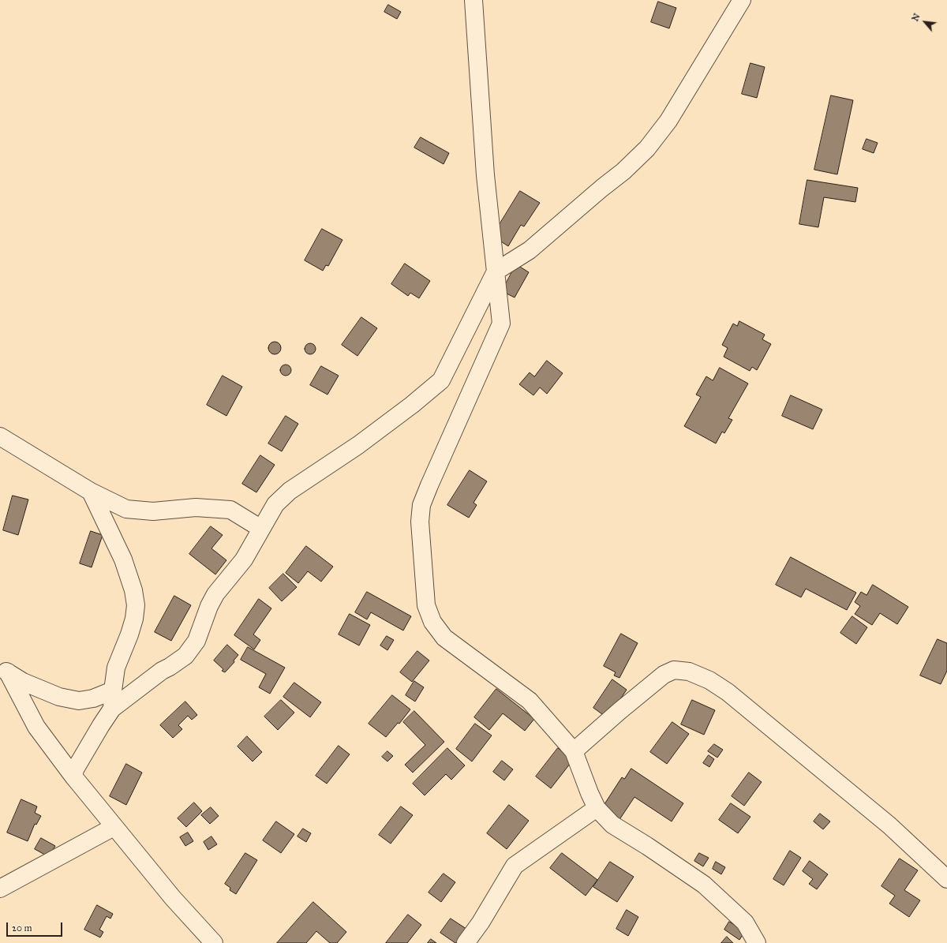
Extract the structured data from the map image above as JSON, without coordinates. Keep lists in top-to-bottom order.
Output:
{
  "scale_bar": "20 m",
  "north": "top left"
}
